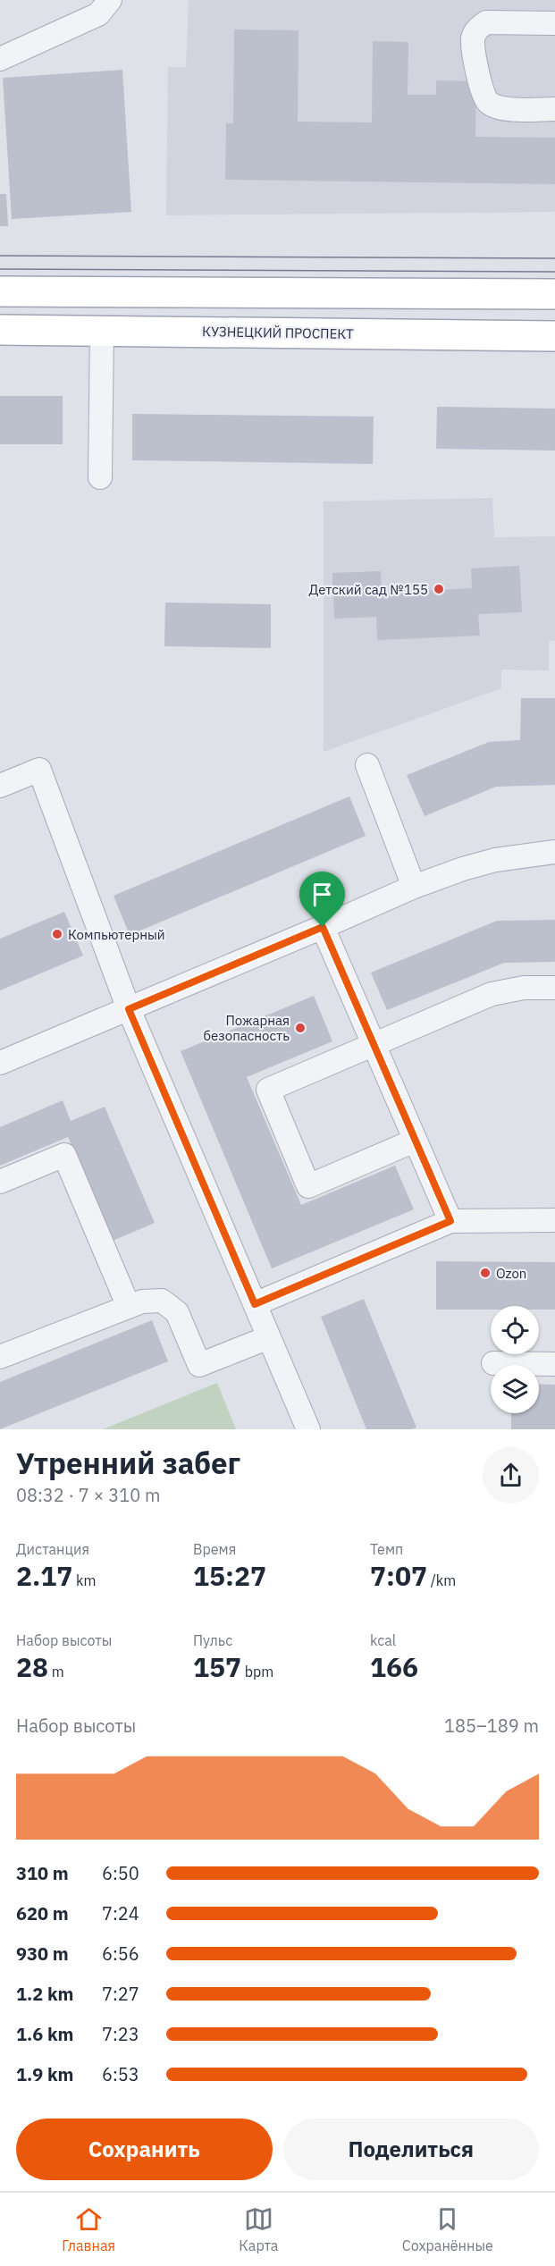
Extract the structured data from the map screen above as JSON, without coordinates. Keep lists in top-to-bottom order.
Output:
{
  "streets": {
    "main road": ["КУЗНЕЦКИЙ ПРОСПЕКТ"]
  },
  "places": [
    "Детский сад №155",
    "Компьютерный",
    "Пожарная безопасность",
    "Ozon"
  ],
  "page": {
    "heading": ["Утренний забег", "08:32 · 7 × 310 m"],
    "stats": [
      ["Дистанция", "2.17 km"],
      ["Время", "15:27"],
      ["Темп", "7:07 /km"],
      ["Набор высоты", "28 m"],
      ["Пульс", "157 bpm"],
      ["kcal", "166"]
    ],
    "chart": ["Набор высоты", "185–189 m"],
    "list": [
      {
        "name": "310 m",
        "note": "6:50"
      },
      {
        "name": "620 m",
        "note": "7:24"
      },
      {
        "name": "930 m",
        "note": "6:56"
      },
      {
        "name": "1.2 km",
        "note": "7:27"
      },
      {
        "name": "1.6 km",
        "note": "7:23"
      },
      {
        "name": "1.9 km",
        "note": "6:53"
      }
    ],
    "buttons": ["Сохранить", "Поделиться"],
    "tabs": ["Главная", "Карта", "Сохранённые"]
  }
}
